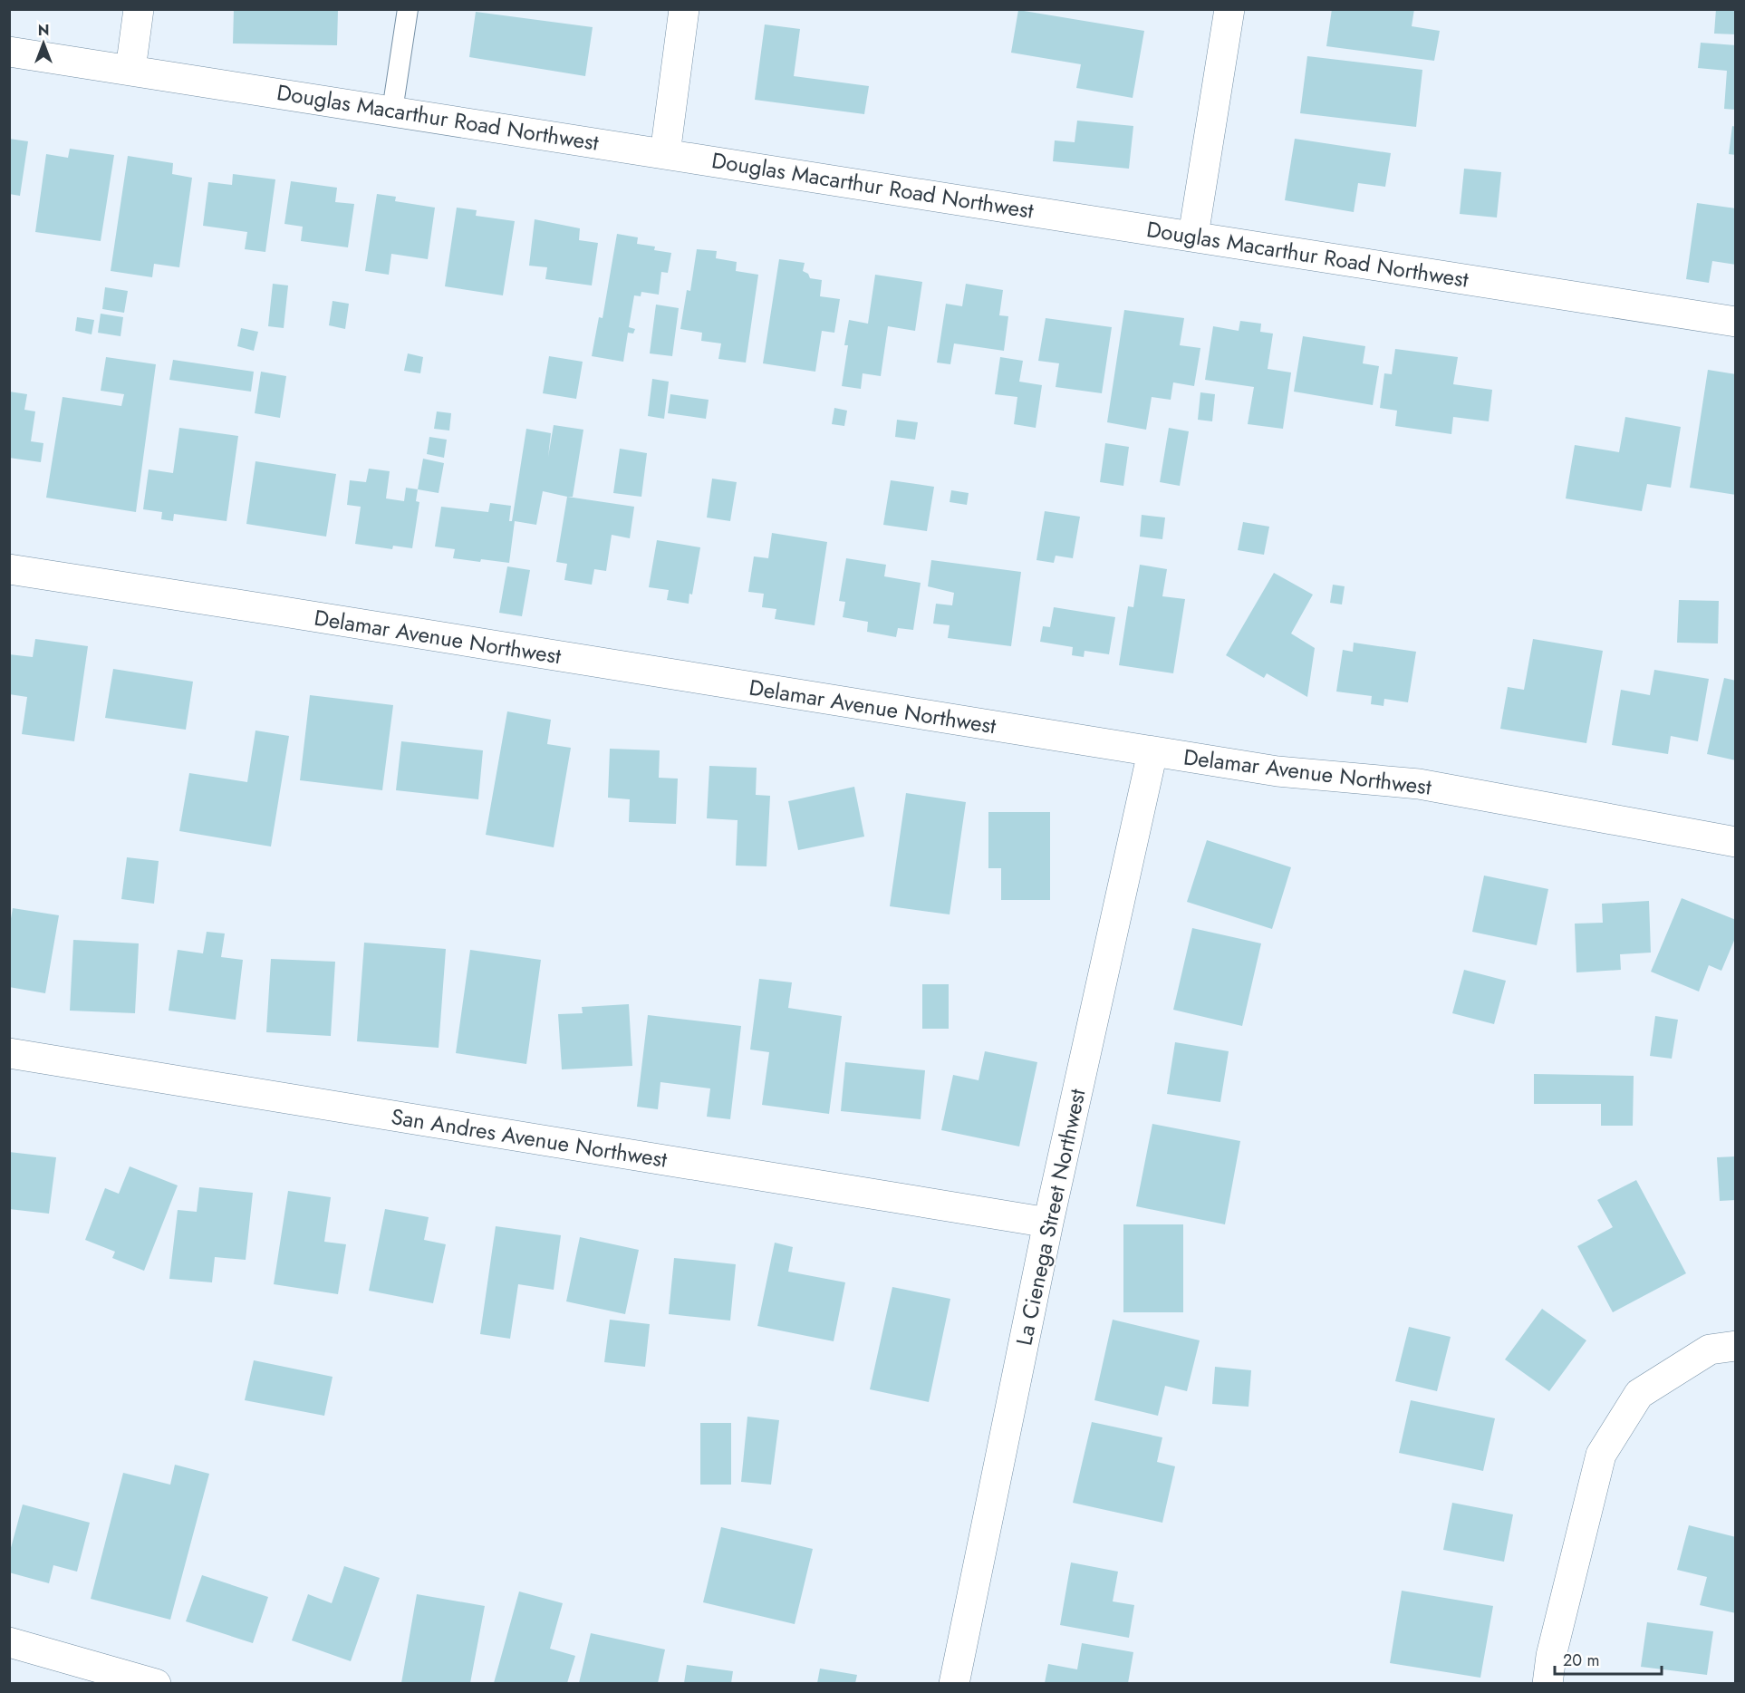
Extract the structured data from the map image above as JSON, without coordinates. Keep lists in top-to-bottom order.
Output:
{
  "streets": {
    "street": [
      "Douglas Macarthur Road Northwest",
      "Delamar Avenue Northwest",
      "San Andres Avenue Northwest",
      "La Cienega Street Northwest"
    ]
  },
  "crossings": [
    ["Delamar Avenue Northwest", "La Cienega Street Northwest"],
    ["San Andres Avenue Northwest", "La Cienega Street Northwest"]
  ],
  "scale_bar": "20 m",
  "north": "top"
}
